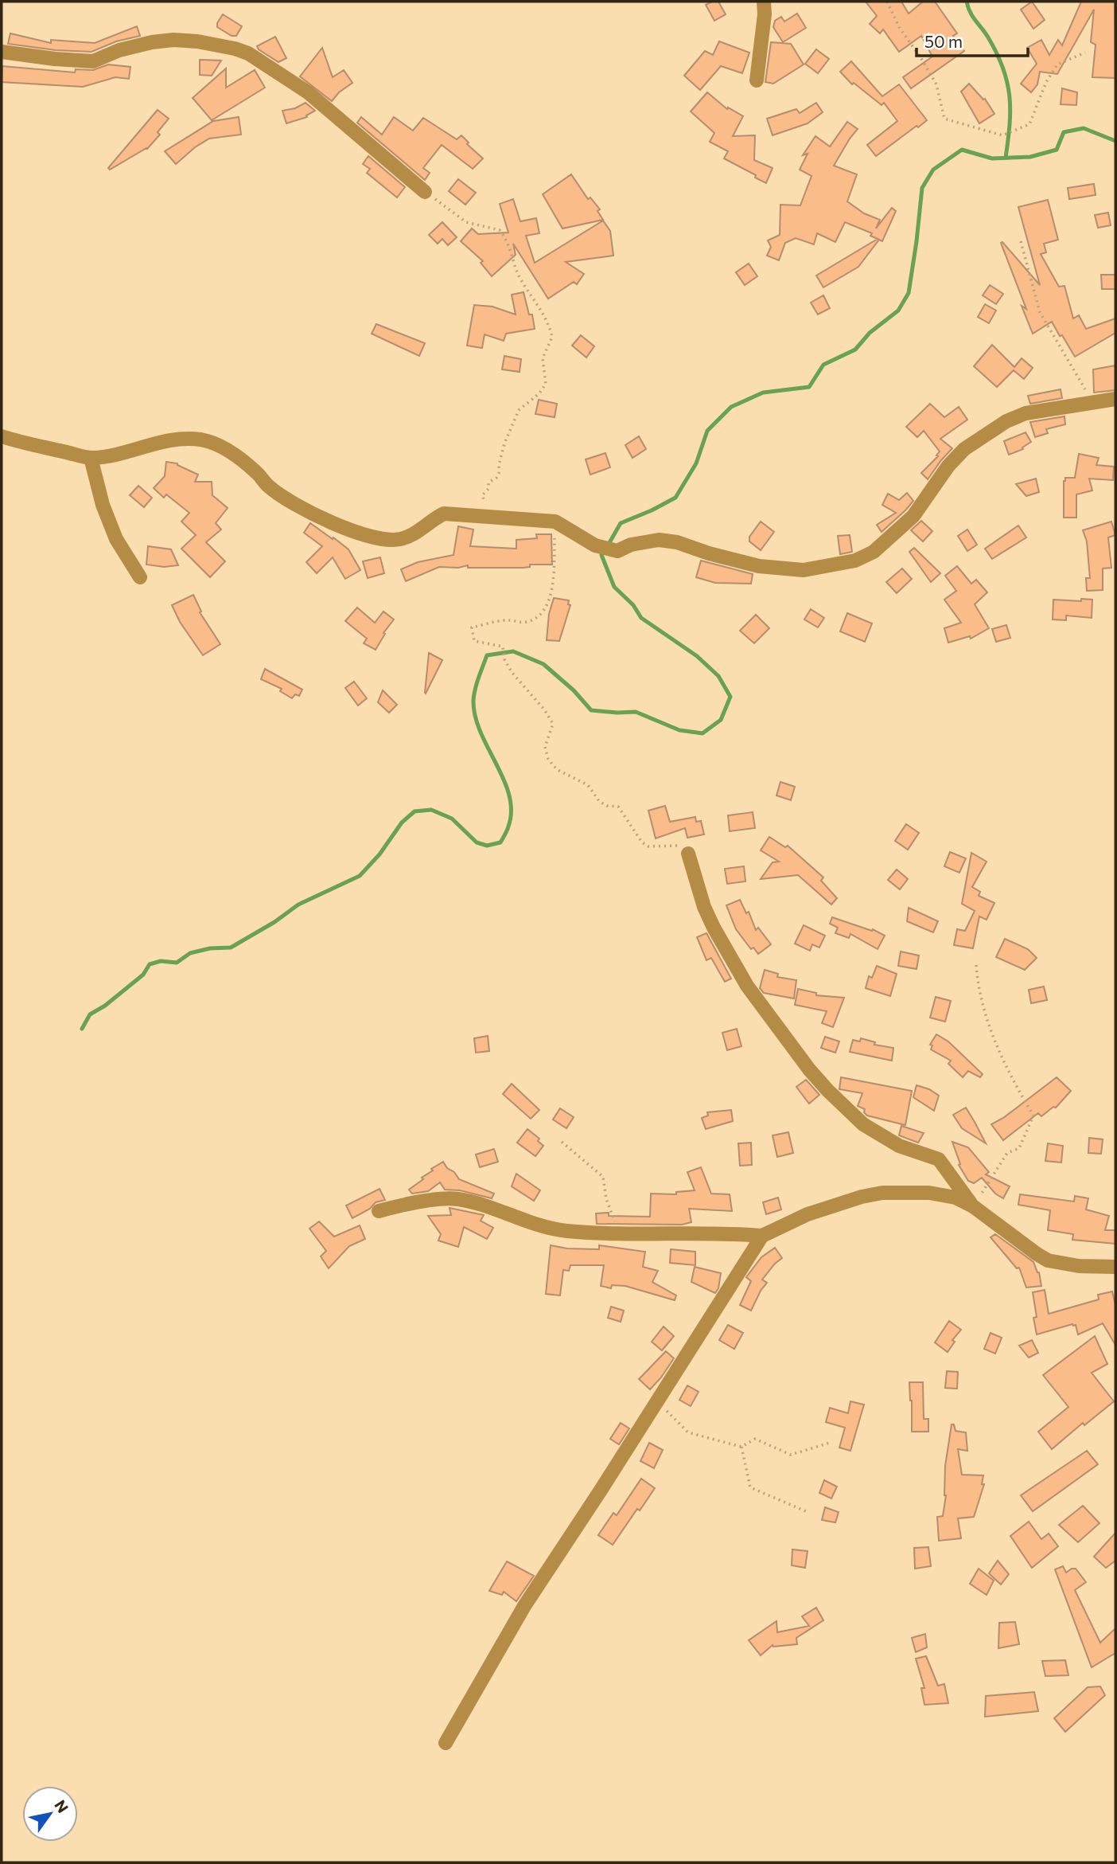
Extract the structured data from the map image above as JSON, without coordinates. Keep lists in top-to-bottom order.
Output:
{
  "scale_bar": "50 m",
  "north": "top right"
}
